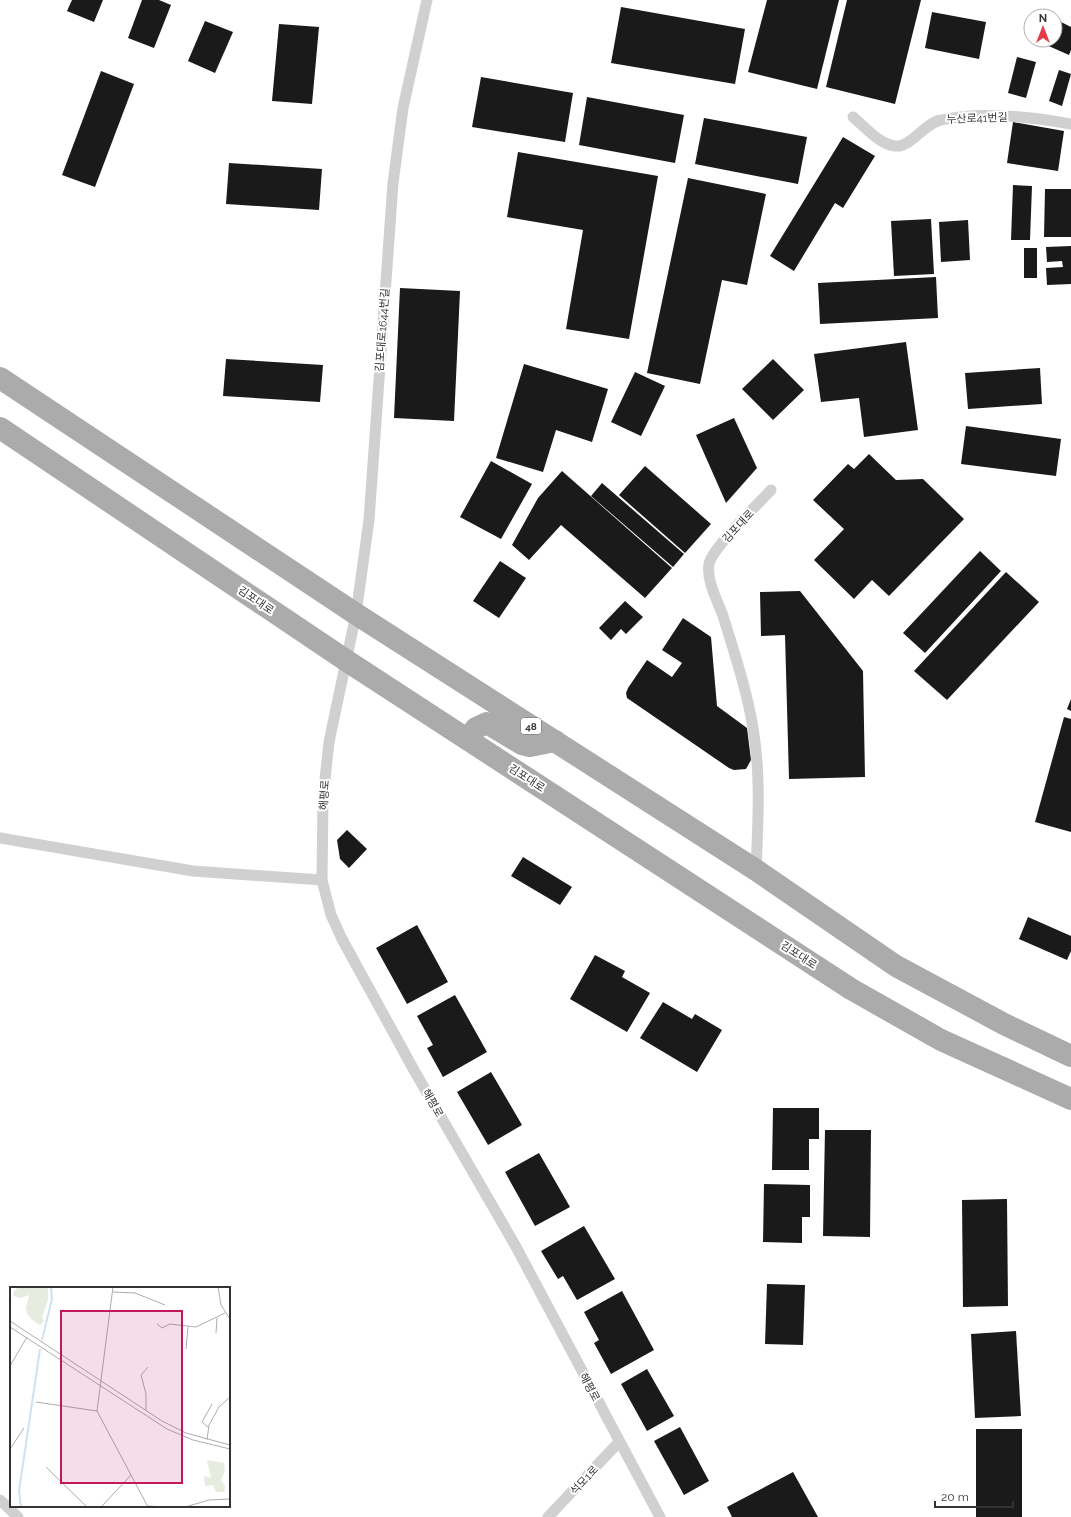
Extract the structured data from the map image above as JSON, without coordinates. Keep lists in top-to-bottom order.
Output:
{
  "streets": {
    "main road": ["김포대로", "48"],
    "lane": [
      "누산로41번길",
      "김포대로1644번길",
      "해평로",
      "석모1로"
    ]
  },
  "crossings": [
    ["김포대로1644번길", "김포대로"],
    ["김포대로1644번길", "48"],
    ["김포대로1644번길", "해평로"],
    ["김포대로", "48"],
    ["김포대로", "해평로"],
    ["해평로", "석모1로"]
  ],
  "scale_bar": "20 m",
  "north": "top"
}
